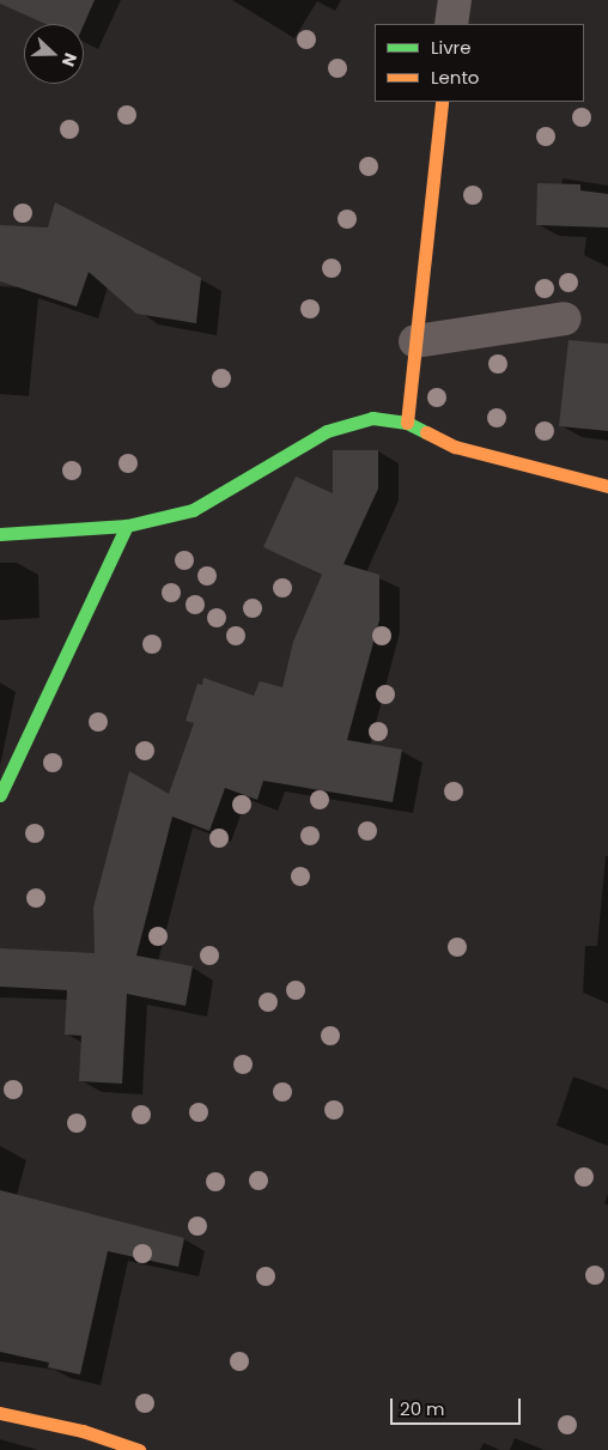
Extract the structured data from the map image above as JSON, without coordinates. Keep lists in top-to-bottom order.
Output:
{
  "legend": ["Livre", "Lento"],
  "scale_bar": "20 m",
  "north": "right"
}
